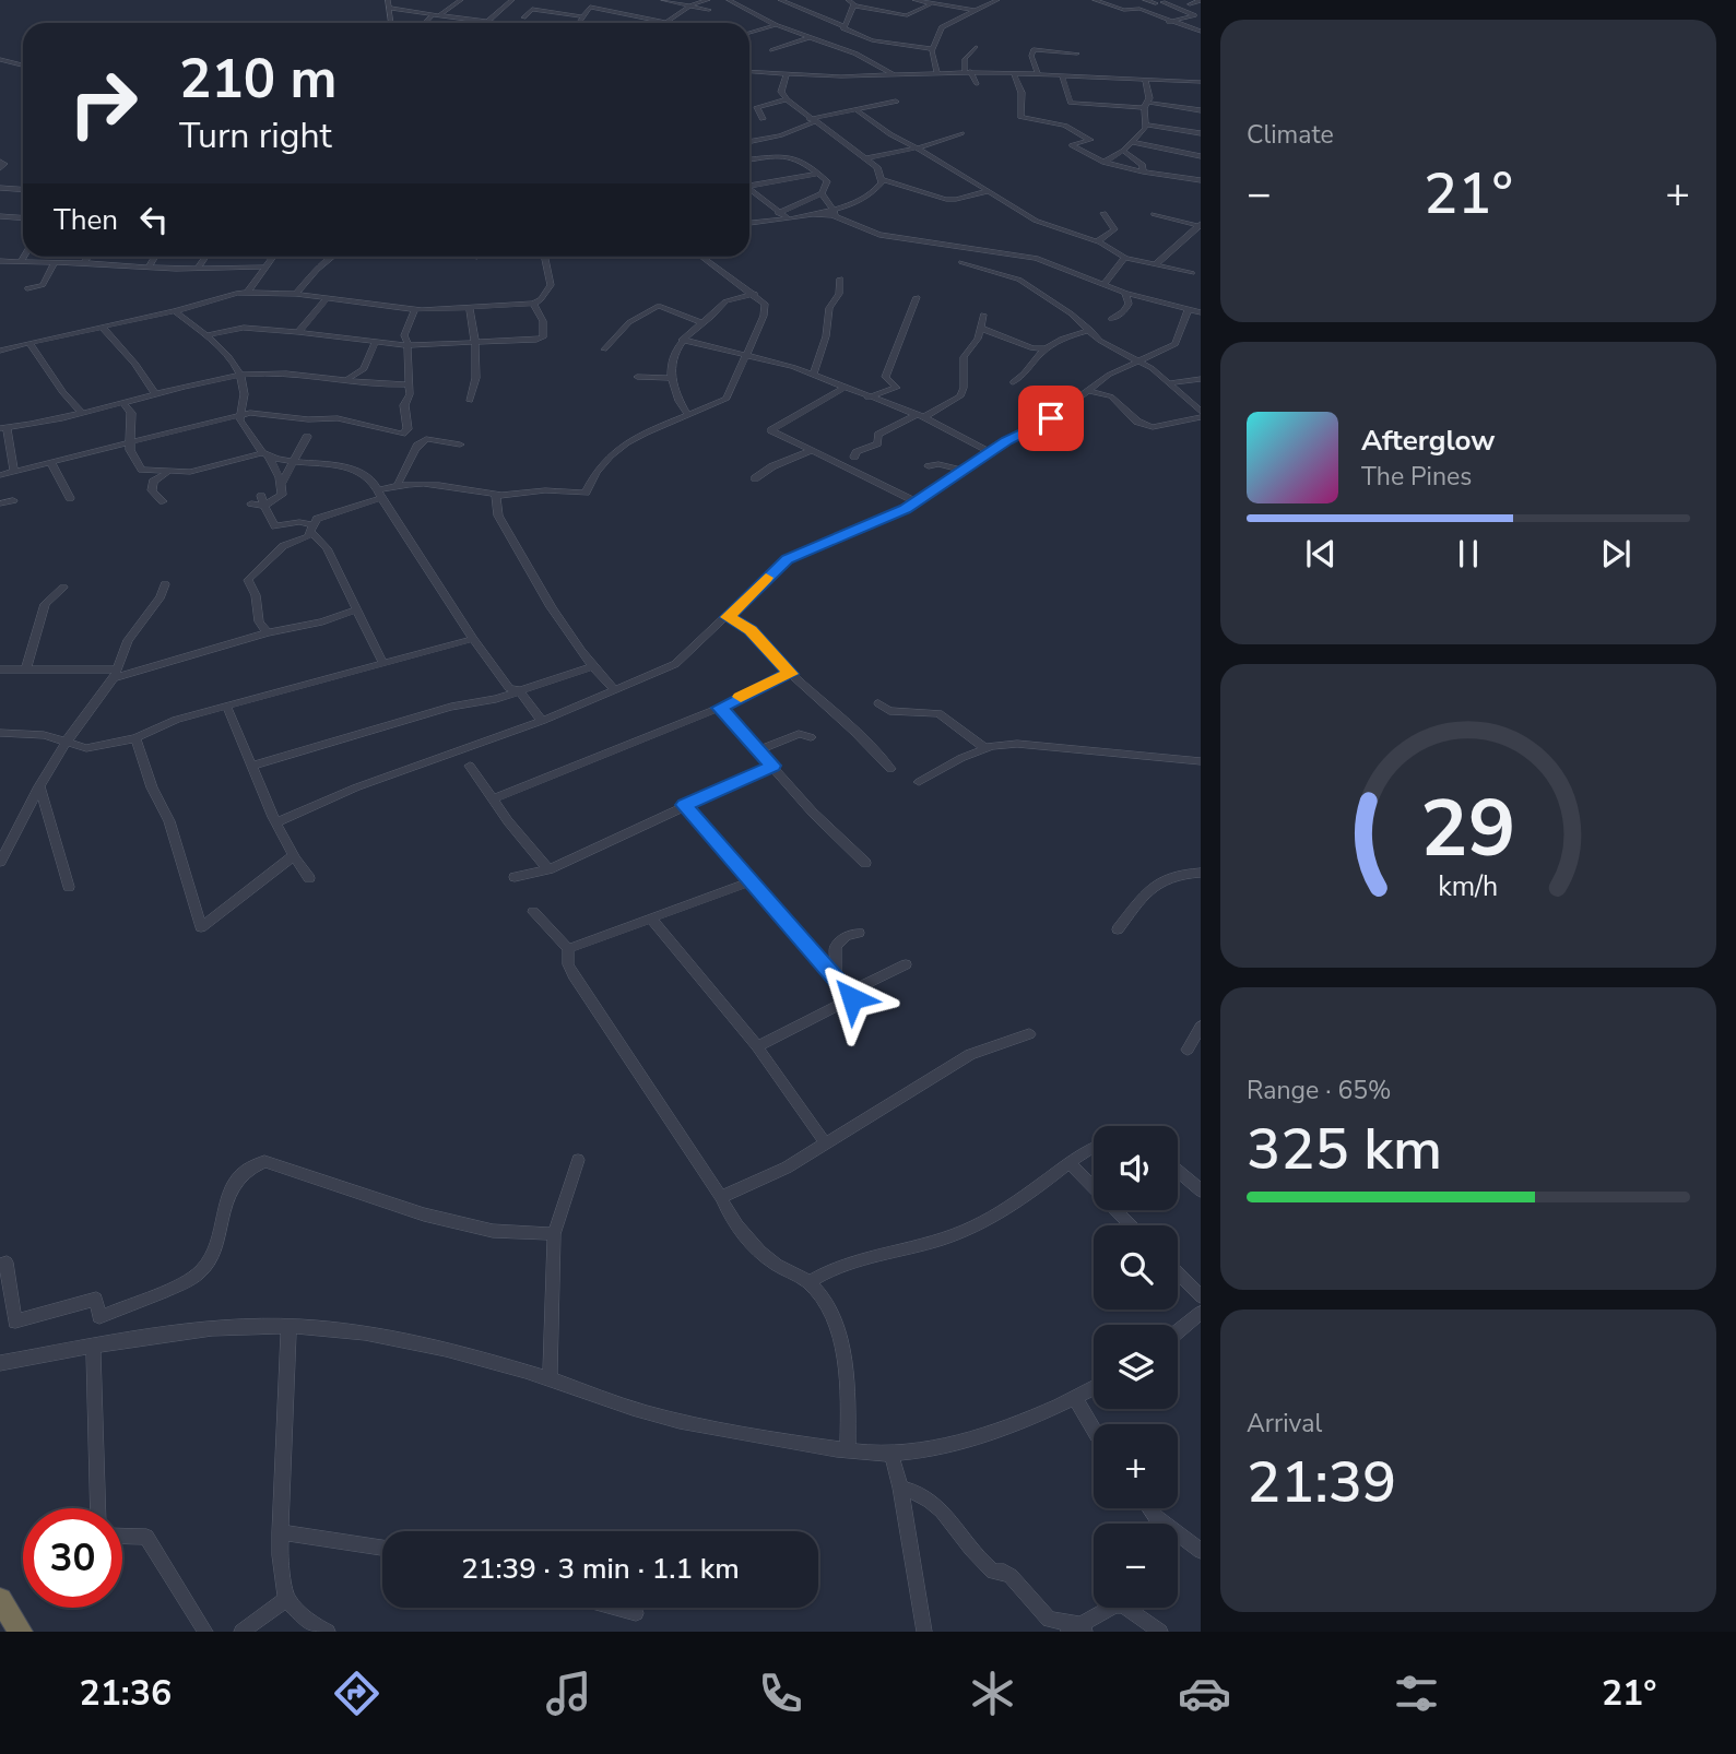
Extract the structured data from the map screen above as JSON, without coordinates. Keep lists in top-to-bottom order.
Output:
{
  "page": {
    "tile": [
      "Climate",
      ["Range · 65%", "325 km"],
      ["Arrival", "21:39"]
    ],
    "turn": ["210 m", "Turn right"],
    "heat": ["−", "21°", "+"],
    "then": "Then",
    "song": ["Afterglow", "The Pines"],
    "map_buttons": ["+", "−"],
    "limit": "30",
    "trip": "21:39 · 3 min · 1.1 km",
    "tabs": ["21:36", "21°"],
    "gauge": ["29", "km/h"]
  }
}
